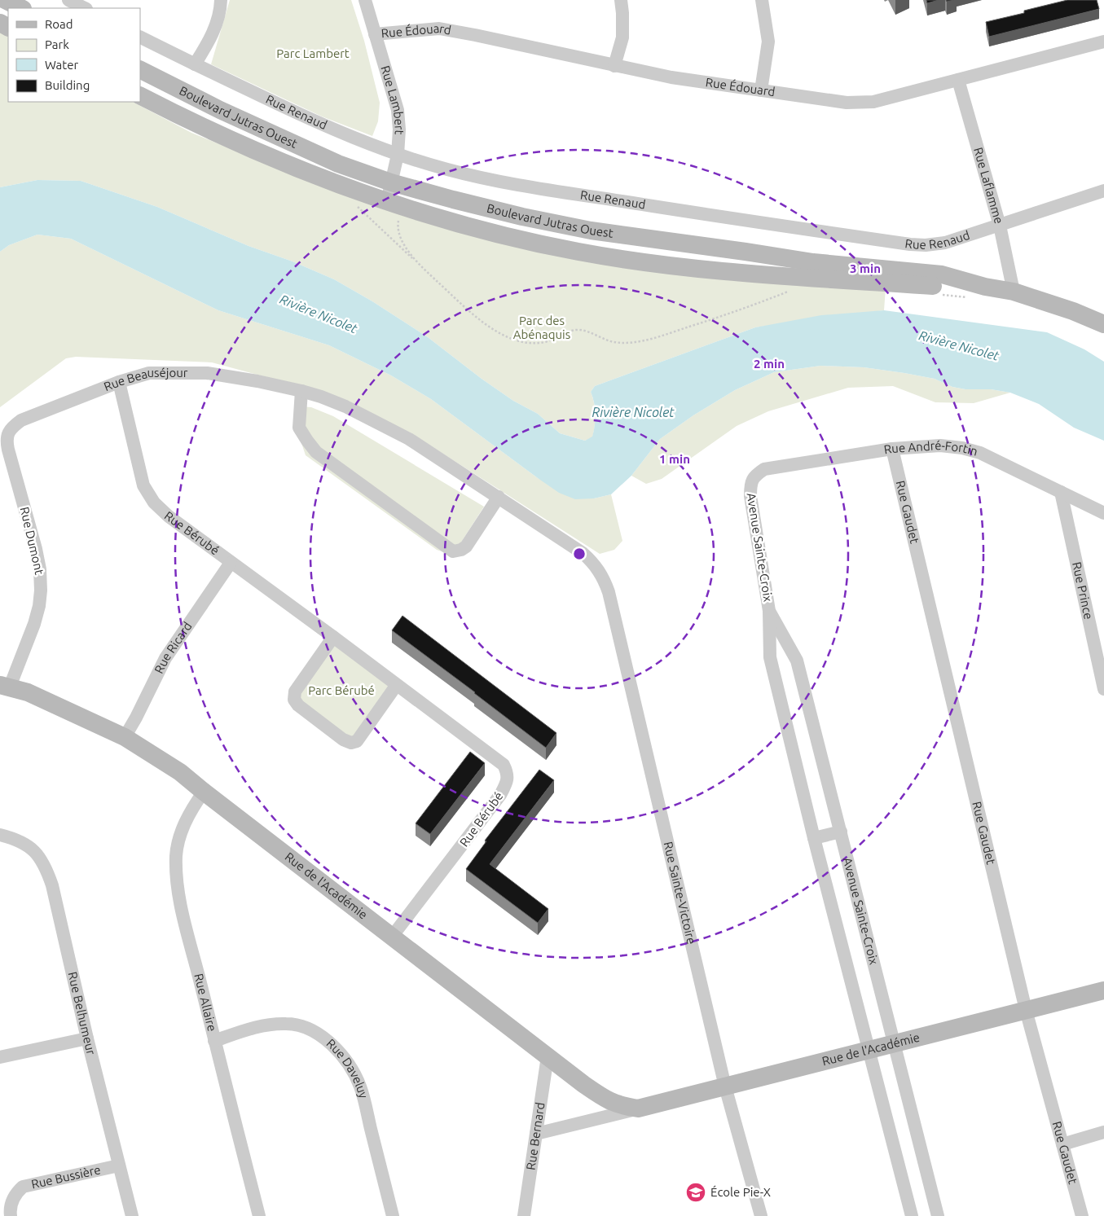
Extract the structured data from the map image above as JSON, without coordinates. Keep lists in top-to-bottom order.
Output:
{
  "streets": {
    "main road": ["Boulevard Jutras Ouest", "Rue de l'Académie"],
    "street": [
      "Rue Édouard",
      "Rue Lambert",
      "Rue Renaud",
      "Rue Laflamme",
      "Rue Beauséjour",
      "Rue André-Fortin",
      "Rue Gaudet",
      "Rue Bérubé",
      "Rue Dumont",
      "Avenue Sainte-Croix",
      "Rue Prince",
      "Rue Ricard",
      "Rue Sainte-Victoire",
      "Rue Allaire",
      "Rue Belhumeur",
      "Rue Daveluy",
      "Rue Bernard",
      "Rue Bussière"
    ]
  },
  "crossings": [
    ["Rue Édouard", "Rue Lambert"],
    ["Rue Édouard", "Rue Laflamme"],
    ["Rue Lambert", "Rue Renaud"],
    ["Rue Lambert", "Boulevard Jutras Ouest"],
    ["Rue Renaud", "Rue Laflamme"],
    ["Boulevard Jutras Ouest", "Rue Laflamme"],
    ["Rue Beauséjour", "Rue Bérubé"],
    ["Rue Beauséjour", "Rue Dumont"],
    ["Rue Beauséjour", "Rue Sainte-Victoire"],
    ["Rue André-Fortin", "Rue Gaudet"],
    ["Rue André-Fortin", "Avenue Sainte-Croix"],
    ["Rue André-Fortin", "Rue Prince"],
    ["Rue Gaudet", "Rue de l'Académie"],
    ["Rue Bérubé", "Rue Ricard"],
    ["Rue Bérubé", "Rue de l'Académie"],
    ["Rue Dumont", "Rue de l'Académie"],
    ["Avenue Sainte-Croix", "Rue de l'Académie"],
    ["Rue Ricard", "Rue de l'Académie"],
    ["Rue de l'Académie", "Rue Sainte-Victoire"],
    ["Rue de l'Académie", "Rue Allaire"],
    ["Rue de l'Académie", "Rue Bernard"],
    ["Rue Allaire", "Rue Daveluy"],
    ["Rue Belhumeur", "Rue Bussière"]
  ],
  "water": ["Rivière Nicolet"],
  "parks": ["Parc Lambert", "Parc des Abénaquis", "Parc Bérubé"],
  "places": {
    "school or university": ["École Pie-X"]
  },
  "legend": [
    "Road",
    "Park",
    "Water",
    "Building"
  ],
  "rings": ["3 min", "2 min", "1 min"]
}
